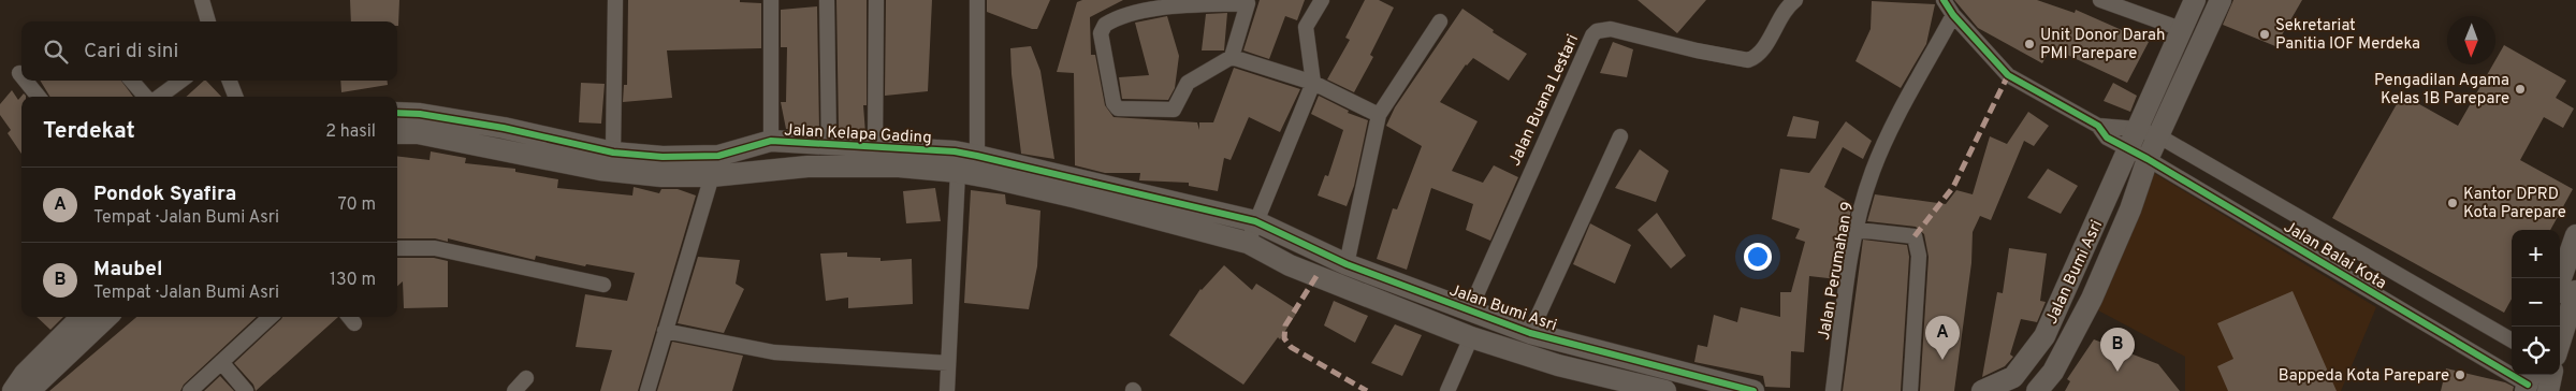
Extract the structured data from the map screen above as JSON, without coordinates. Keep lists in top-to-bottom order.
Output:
{
  "streets": {
    "street": [
      "Jalan Buana Lestari",
      "Jalan Kelapa Gading",
      "Jalan Balai Kota",
      "Jalan Perumahan 9",
      "Jalan Bumi Asri"
    ]
  },
  "crossings": [
    ["Jalan Buana Lestari", "Jalan Bumi Asri"],
    ["Jalan Kelapa Gading", "Jalan Bumi Asri"],
    ["Jalan Balai Kota", "Jalan Bumi Asri"]
  ],
  "places": [
    "Sekretariat Panitia IOF Merdeka",
    "Unit Donor Darah PMI Parepare",
    "Pengadilan Agama Kelas 1B Parepare",
    "Kantor DPRD Kota Parepare",
    "Bappeda Kota Parepare"
  ],
  "north": "bottom",
  "page": {
    "search": "Cari di sini",
    "heading": ["Terdekat", "2 hasil"],
    "list": [
      {
        "mark": "A",
        "name": "Pondok Syafira",
        "note": "Tempat · Jalan Bumi Asri",
        "value": "70 m"
      },
      {
        "mark": "B",
        "name": "Maubel",
        "note": "Tempat · Jalan Bumi Asri",
        "value": "130 m"
      }
    ],
    "map_buttons": ["+", "−"],
    "pins": ["A", "B"]
  }
}
